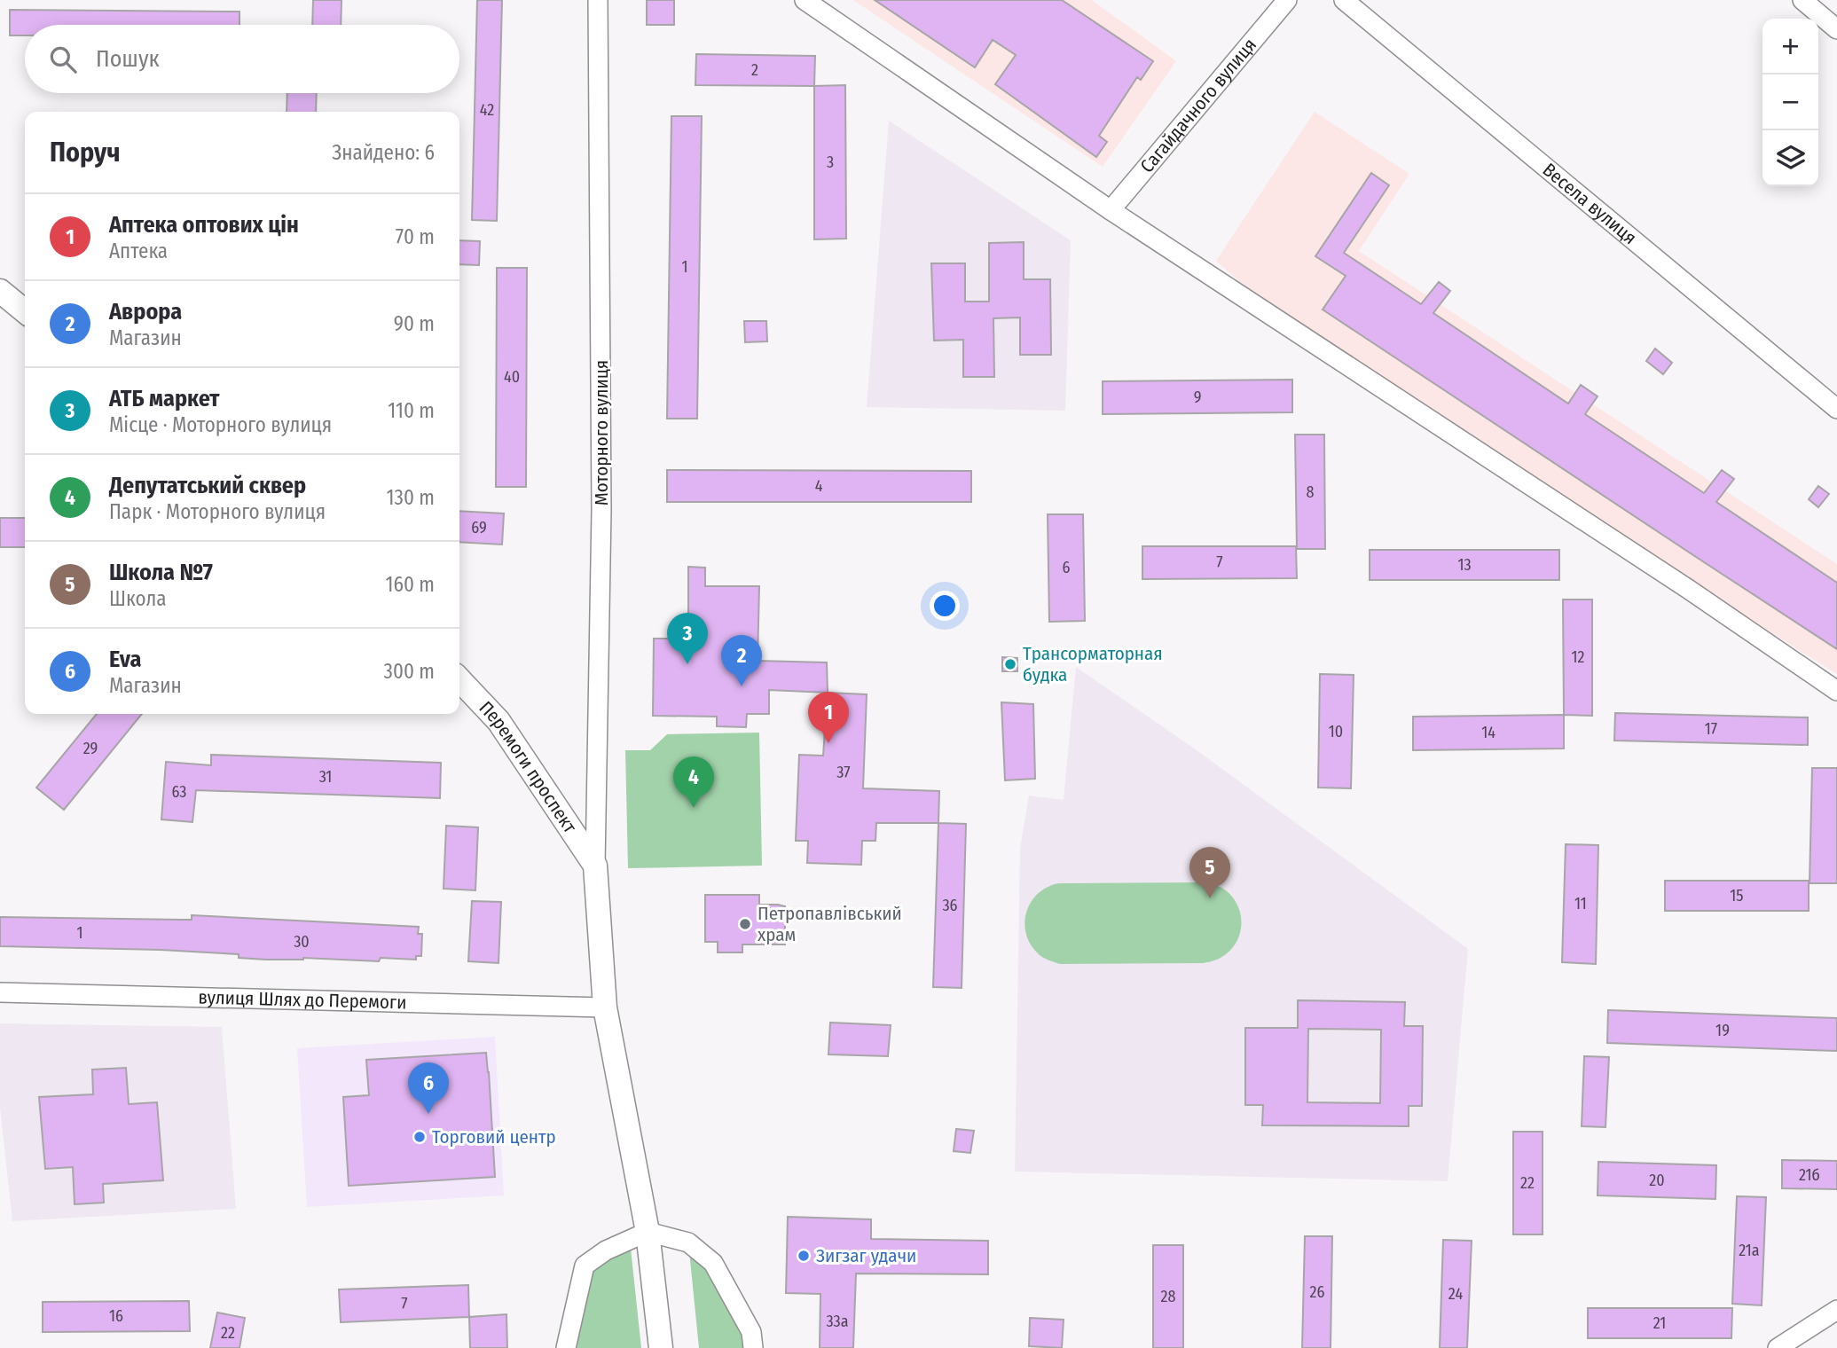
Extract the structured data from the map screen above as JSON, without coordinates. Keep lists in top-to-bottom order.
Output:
{
  "streets": {
    "street": [
      "Сагайдачного вулиця",
      "Весела вулиця",
      "Моторного вулиця",
      "Перемоги проспект",
      "вулиця Шлях до Перемоги"
    ]
  },
  "crossings": [
    ["Моторного вулиця", "Перемоги проспект"]
  ],
  "places": [
    "Трансорматорная будка",
    "Петропавлівський храм",
    "Торговий центр",
    "Зигзаг удачи"
  ],
  "house_numbers": [
    "2",
    "42",
    "3",
    "1",
    "40",
    "9",
    "4",
    "8",
    "69",
    "7",
    "13",
    "6",
    "12",
    "17",
    "10",
    "14",
    "29",
    "37",
    "31",
    "63",
    "15",
    "11",
    "36",
    "1",
    "30",
    "19",
    "21б",
    "20",
    "22",
    "21а",
    "26",
    "24",
    "28",
    "7",
    "16",
    "33а",
    "21",
    "22"
  ],
  "page": {
    "map_buttons": ["+", "−"],
    "search": "Пошук",
    "heading": ["Поруч", "Знайдено: 6"],
    "list": [
      {
        "mark": "1",
        "name": "Аптека оптових цін",
        "note": "Аптека",
        "value": "70 m"
      },
      {
        "mark": "2",
        "name": "Аврора",
        "note": "Магазин",
        "value": "90 m"
      },
      {
        "mark": "3",
        "name": "АТБ маркет",
        "note": "Місце · Моторного вулиця",
        "value": "110 m"
      },
      {
        "mark": "4",
        "name": "Депутатський сквер",
        "note": "Парк · Моторного вулиця",
        "value": "130 m"
      },
      {
        "mark": "5",
        "name": "Школа №7",
        "note": "Школа",
        "value": "160 m"
      },
      {
        "mark": "6",
        "name": "Eva",
        "note": "Магазин",
        "value": "300 m"
      }
    ],
    "pins": [
      "3",
      "2",
      "1",
      "4",
      "5",
      "6"
    ]
  }
}
